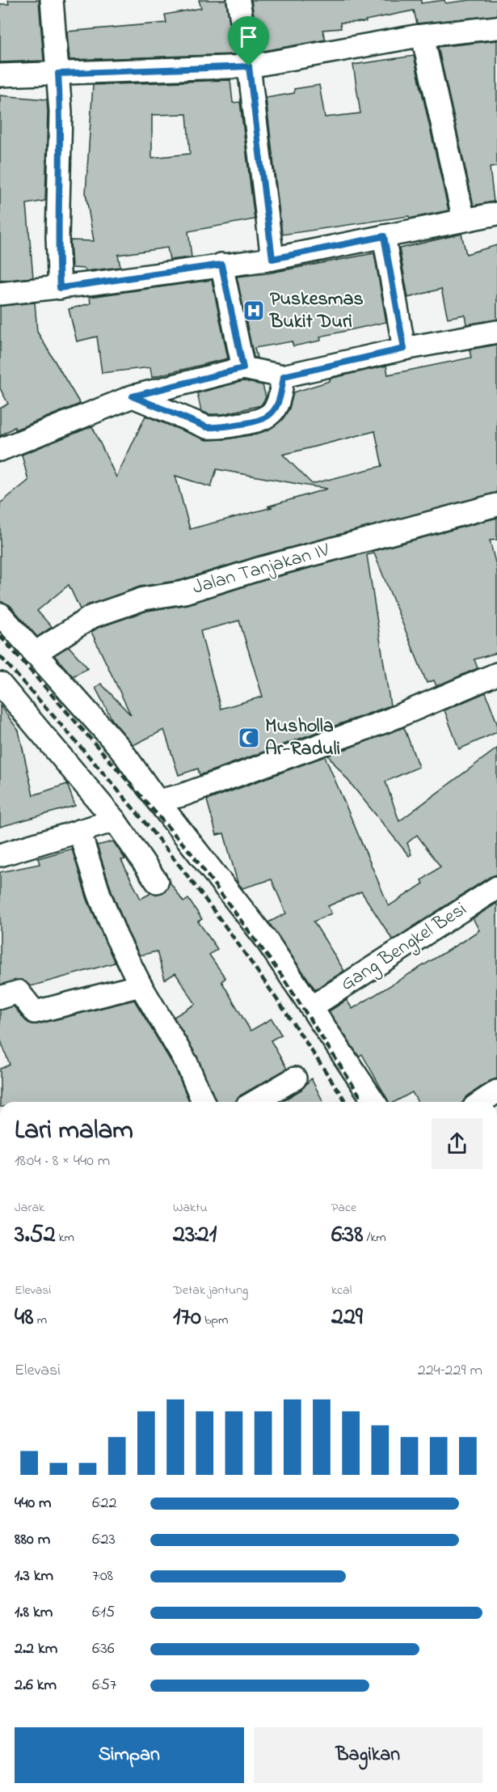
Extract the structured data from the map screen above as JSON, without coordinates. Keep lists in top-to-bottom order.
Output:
{
  "streets": {
    "street": ["Jalan Tanjakan IV", "Gang Bengkel Besi"]
  },
  "places": {
    "hospital": ["Puskesmas Bukit Duri"],
    "mosque": ["Musholla Ar-Raduli"]
  },
  "page": {
    "heading": ["Lari malam", "18:04 · 8 × 440 m"],
    "stats": [
      ["Jarak", "3.52 km"],
      ["Waktu", "23:21"],
      ["Pace", "6:38 /km"],
      ["Elevasi", "48 m"],
      ["Detak jantung", "170 bpm"],
      ["kcal", "229"]
    ],
    "chart": ["Elevasi", "224–229 m"],
    "list": [
      {
        "name": "440 m",
        "note": "6:22"
      },
      {
        "name": "880 m",
        "note": "6:23"
      },
      {
        "name": "1.3 km",
        "note": "7:08"
      },
      {
        "name": "1.8 km",
        "note": "6:15"
      },
      {
        "name": "2.2 km",
        "note": "6:36"
      },
      {
        "name": "2.6 km",
        "note": "6:57"
      }
    ],
    "buttons": ["Simpan", "Bagikan"]
  }
}
